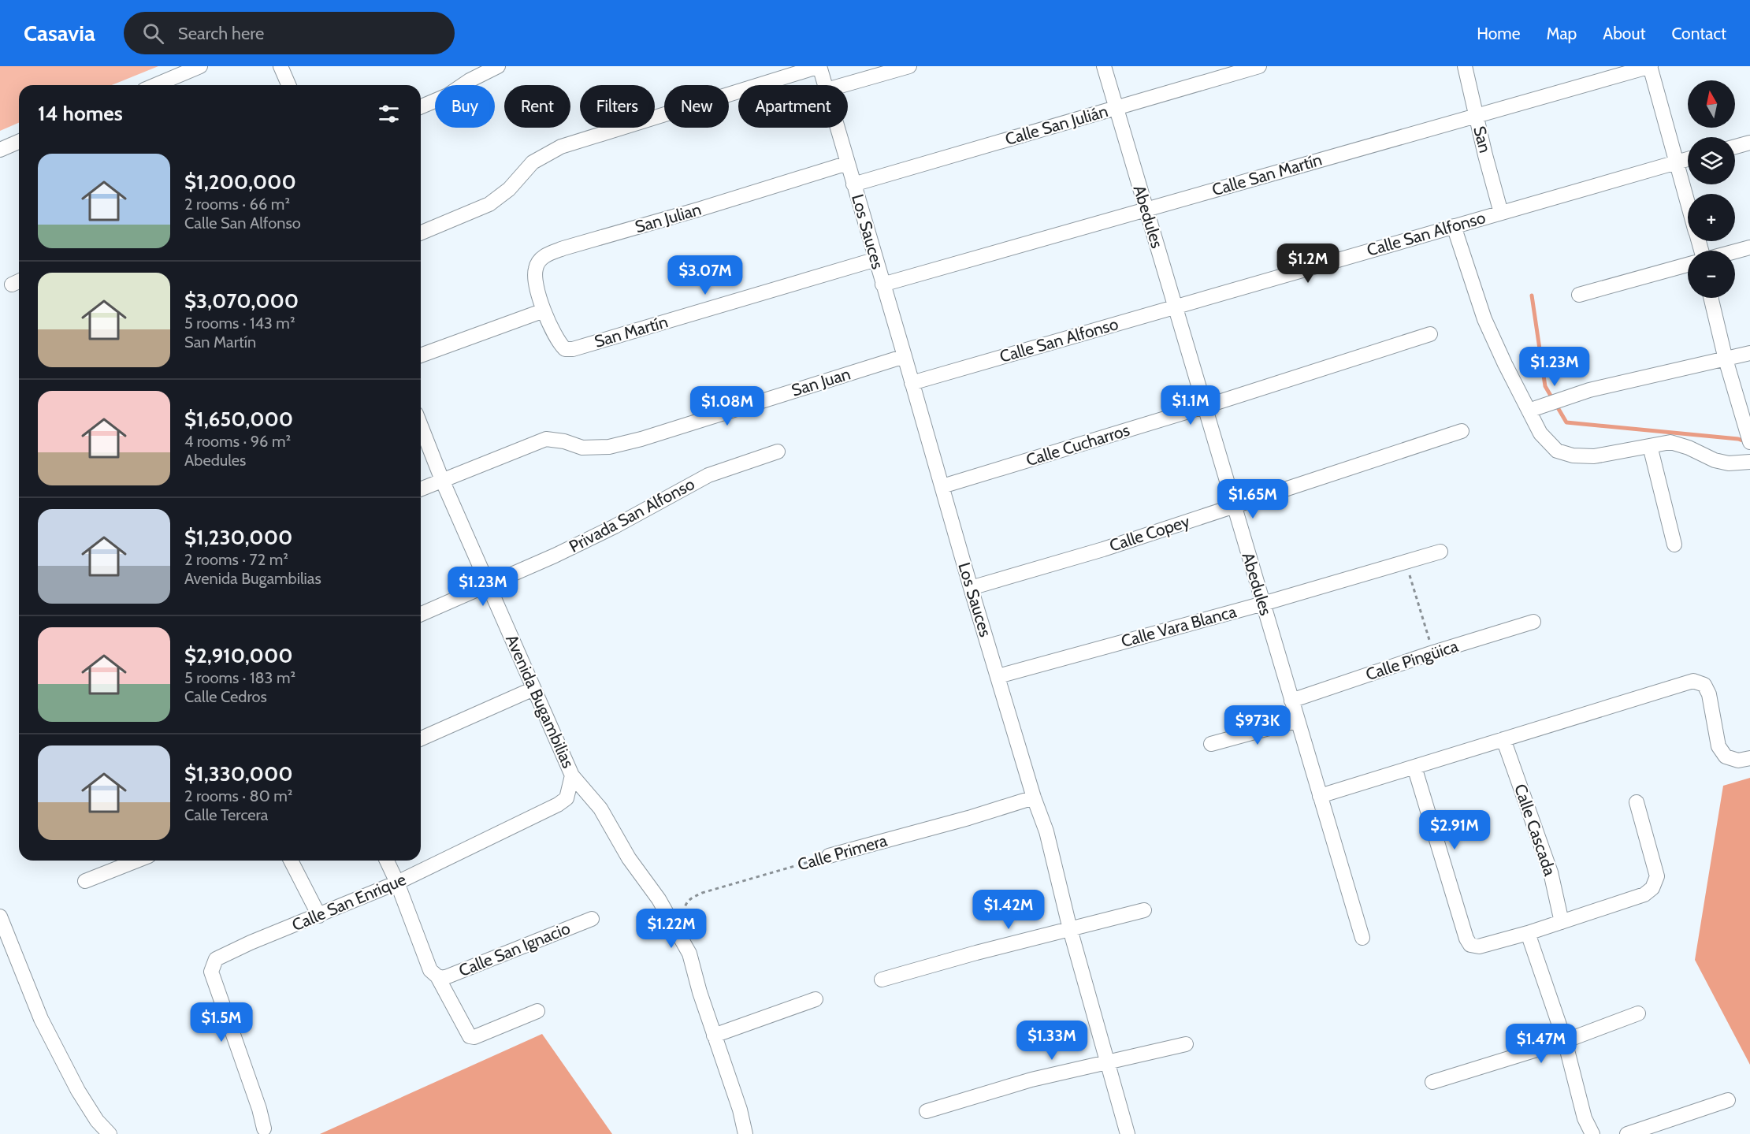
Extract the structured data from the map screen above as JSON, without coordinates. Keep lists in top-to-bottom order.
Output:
{
  "streets": {
    "street": [
      "Calle San Julián",
      "San",
      "Calle San Martín",
      "Abedules",
      "San Julian",
      "Los Sauces",
      "Calle San Alfonso",
      "San Martín",
      "San Juan",
      "Calle Cucharros",
      "Privada San Alfonso",
      "Calle Copey",
      "Calle Vara Blanca",
      "Calle Pingüica",
      "Avenida Bugambilias",
      "Calle Cascada",
      "Calle Primera",
      "Calle San Enrique",
      "Calle San Ignacio"
    ]
  },
  "crossings": [
    ["Calle San Julián", "Abedules"],
    ["Calle San Julián", "Los Sauces"],
    ["San", "Calle San Martín"],
    ["San", "Calle San Alfonso"],
    ["Calle San Martín", "Abedules"],
    ["Calle San Martín", "Los Sauces"],
    ["Abedules", "Calle San Alfonso"],
    ["Abedules", "Calle Cucharros"],
    ["Abedules", "Calle Copey"],
    ["Abedules", "Calle Vara Blanca"],
    ["Abedules", "Calle Pingüica"],
    ["San Julian", "Los Sauces"],
    ["San Julian", "San Martín"],
    ["Los Sauces", "Calle San Alfonso"],
    ["Los Sauces", "San Martín"],
    ["Los Sauces", "San Juan"],
    ["Los Sauces", "Calle Cucharros"],
    ["Los Sauces", "Calle Copey"],
    ["Los Sauces", "Calle Vara Blanca"],
    ["Los Sauces", "Calle Primera"],
    ["San Juan", "Avenida Bugambilias"],
    ["Privada San Alfonso", "Avenida Bugambilias"],
    ["Avenida Bugambilias", "Calle San Enrique"]
  ],
  "north": "top",
  "page": {
    "header": "Casavia",
    "search": "Search here",
    "nav": [
      "Home",
      "Map",
      "About",
      "Contact"
    ],
    "map_buttons": ["+", "−"],
    "chip": [
      "Buy",
      "Rent",
      "Filters",
      "New",
      "Apartment"
    ],
    "heading": "14 homes",
    "list": [
      {
        "name": "$1,200,000",
        "note": "2 rooms · 66 m² · Calle San Alfonso"
      },
      {
        "name": "$3,070,000",
        "note": "5 rooms · 143 m² · San Martín"
      },
      {
        "name": "$1,650,000",
        "note": "4 rooms · 96 m² · Abedules"
      },
      {
        "name": "$1,230,000",
        "note": "2 rooms · 72 m² · Avenida Bugambilias"
      },
      {
        "name": "$2,910,000",
        "note": "5 rooms · 183 m² · Calle Cedros"
      },
      {
        "name": "$1,330,000",
        "note": "2 rooms · 80 m² · Calle Tercera"
      }
    ],
    "price": [
      "$1.2M",
      "$3.07M",
      "$1.23M",
      "$1.1M",
      "$1.08M",
      "$1.65M",
      "$1.23M",
      "$973K",
      "$2.91M",
      "$1.42M",
      "$1.22M",
      "$1.5M",
      "$1.33M",
      "$1.47M"
    ]
  }
}
